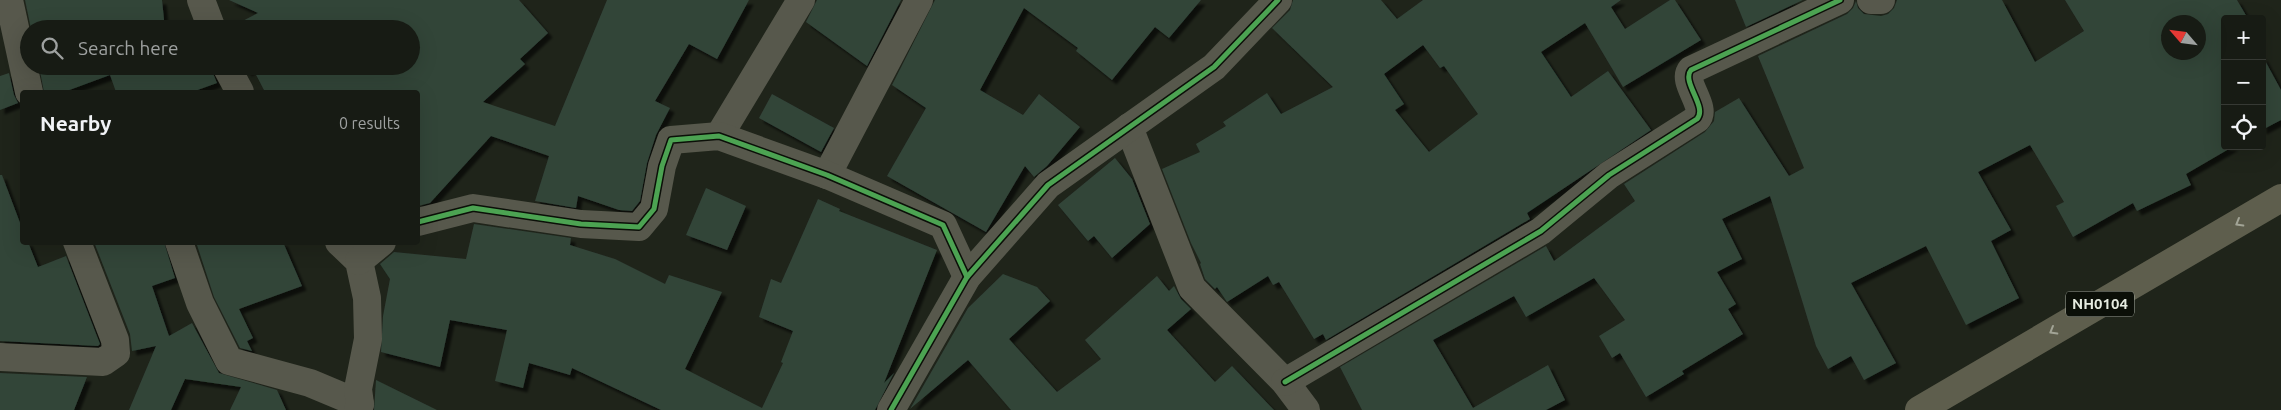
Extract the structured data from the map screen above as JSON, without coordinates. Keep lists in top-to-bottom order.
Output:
{
  "streets": {
    "highway": ["NH0104"]
  },
  "north": "top left",
  "page": {
    "map_buttons": ["+", "−"],
    "search": "Search here",
    "heading": ["Nearby", "0 results"]
  }
}
